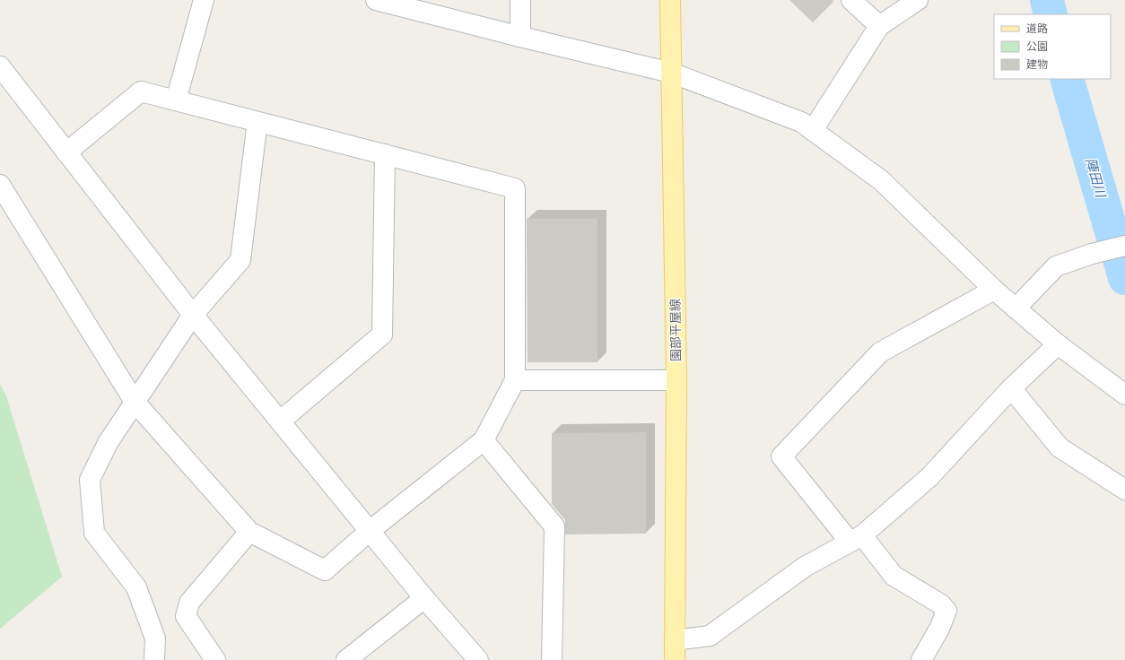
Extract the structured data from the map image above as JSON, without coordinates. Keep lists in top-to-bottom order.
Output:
{
  "streets": {
    "main road": ["園部平屋線"]
  },
  "water": ["陣田川"],
  "legend": ["道路", "公園", "建物"]
}
